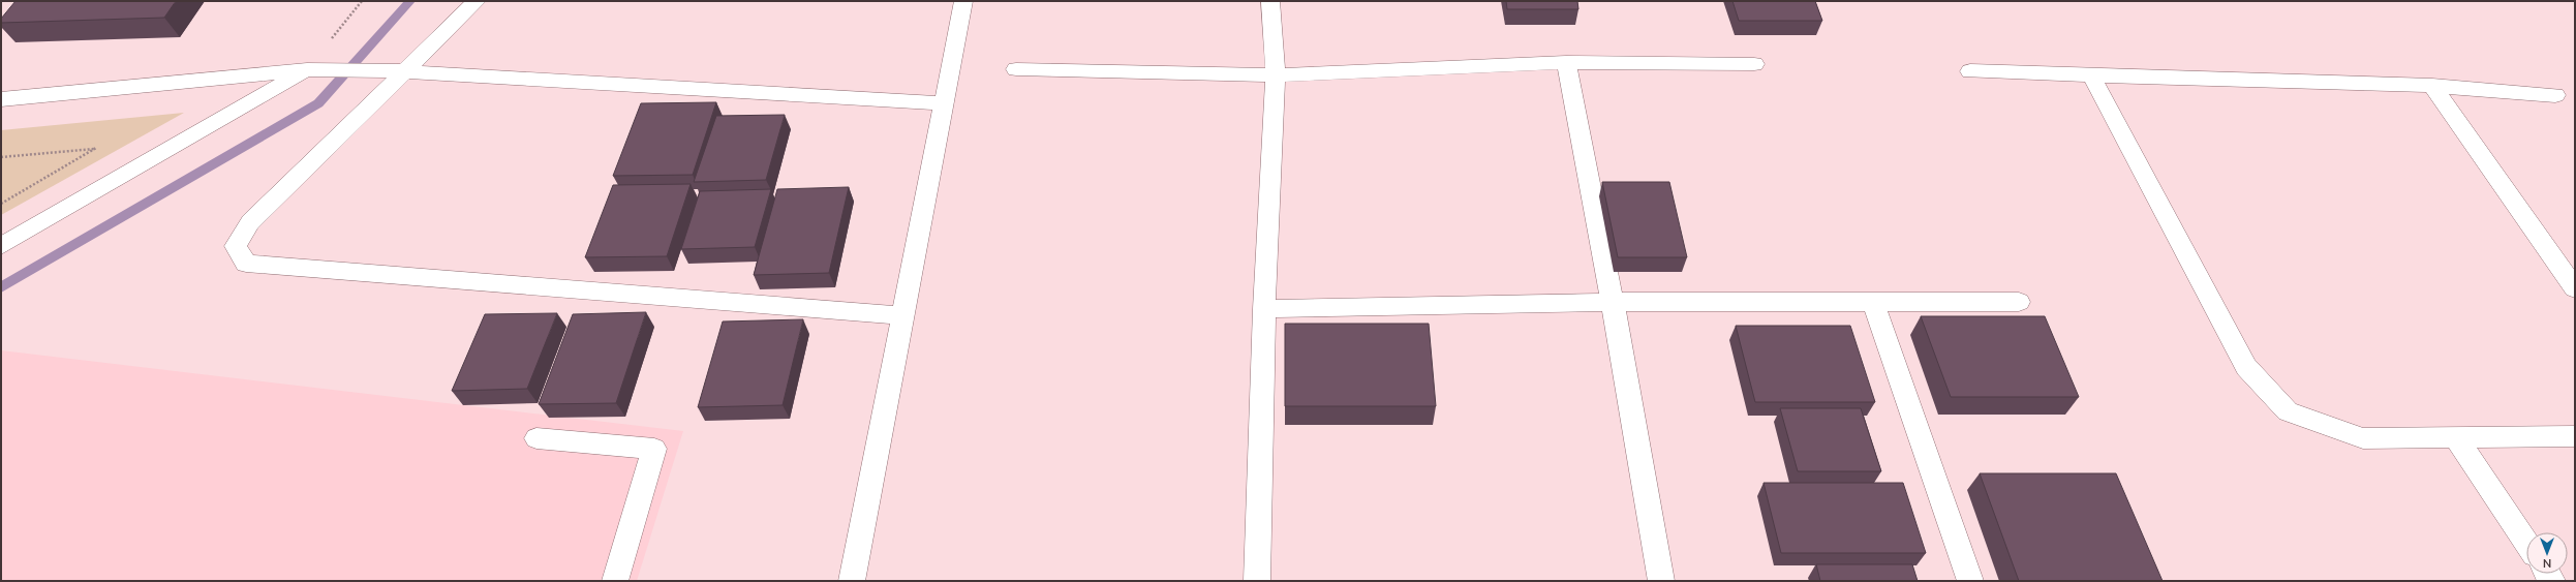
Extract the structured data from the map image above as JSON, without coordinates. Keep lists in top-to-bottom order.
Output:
{
  "north": "bottom"
}
